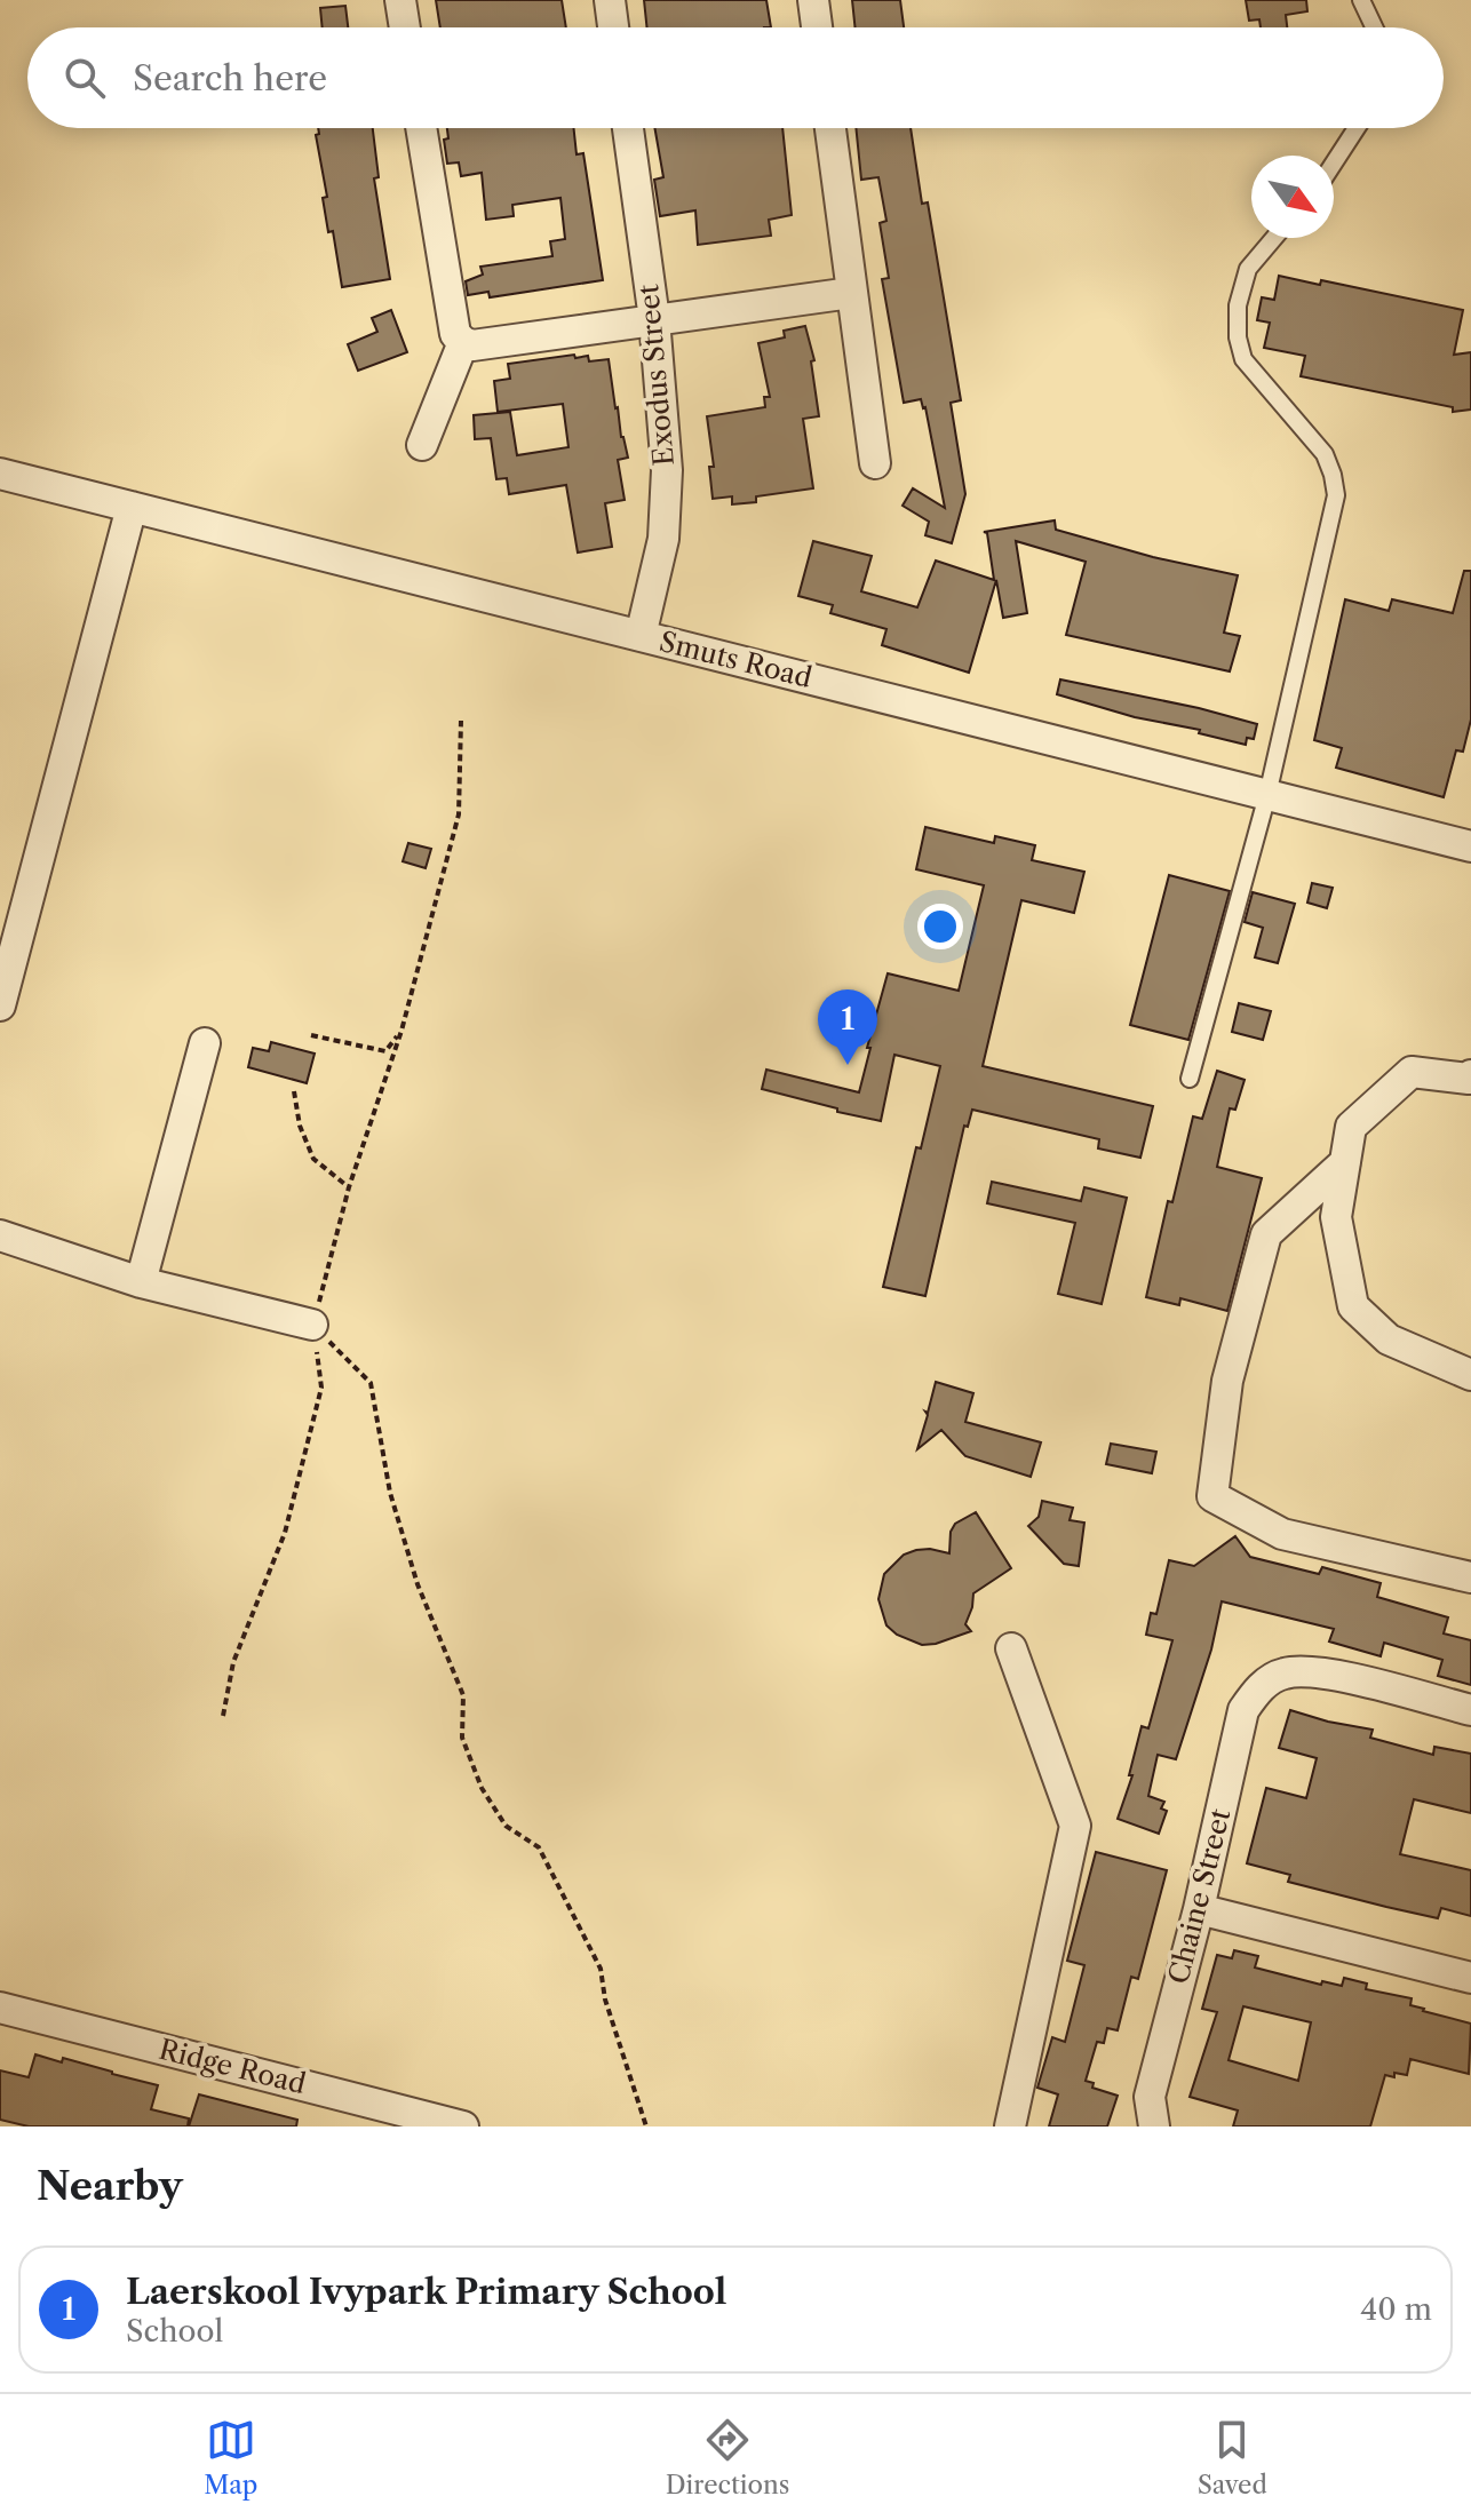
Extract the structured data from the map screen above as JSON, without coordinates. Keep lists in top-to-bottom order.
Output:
{
  "streets": {
    "street": [
      "Exodus Street",
      "Smuts Road",
      "Chaine Street",
      "Ridge Road"
    ]
  },
  "crossings": [
    ["Exodus Street", "Smuts Road"]
  ],
  "north": "bottom right",
  "page": {
    "search": "Search here",
    "pins": "1",
    "heading": "Nearby",
    "list": [
      {
        "mark": "1",
        "name": "Laerskool Ivypark Primary School",
        "note": "School",
        "value": "40 m"
      }
    ],
    "nav": ["Map", "Directions", "Saved"]
  }
}
